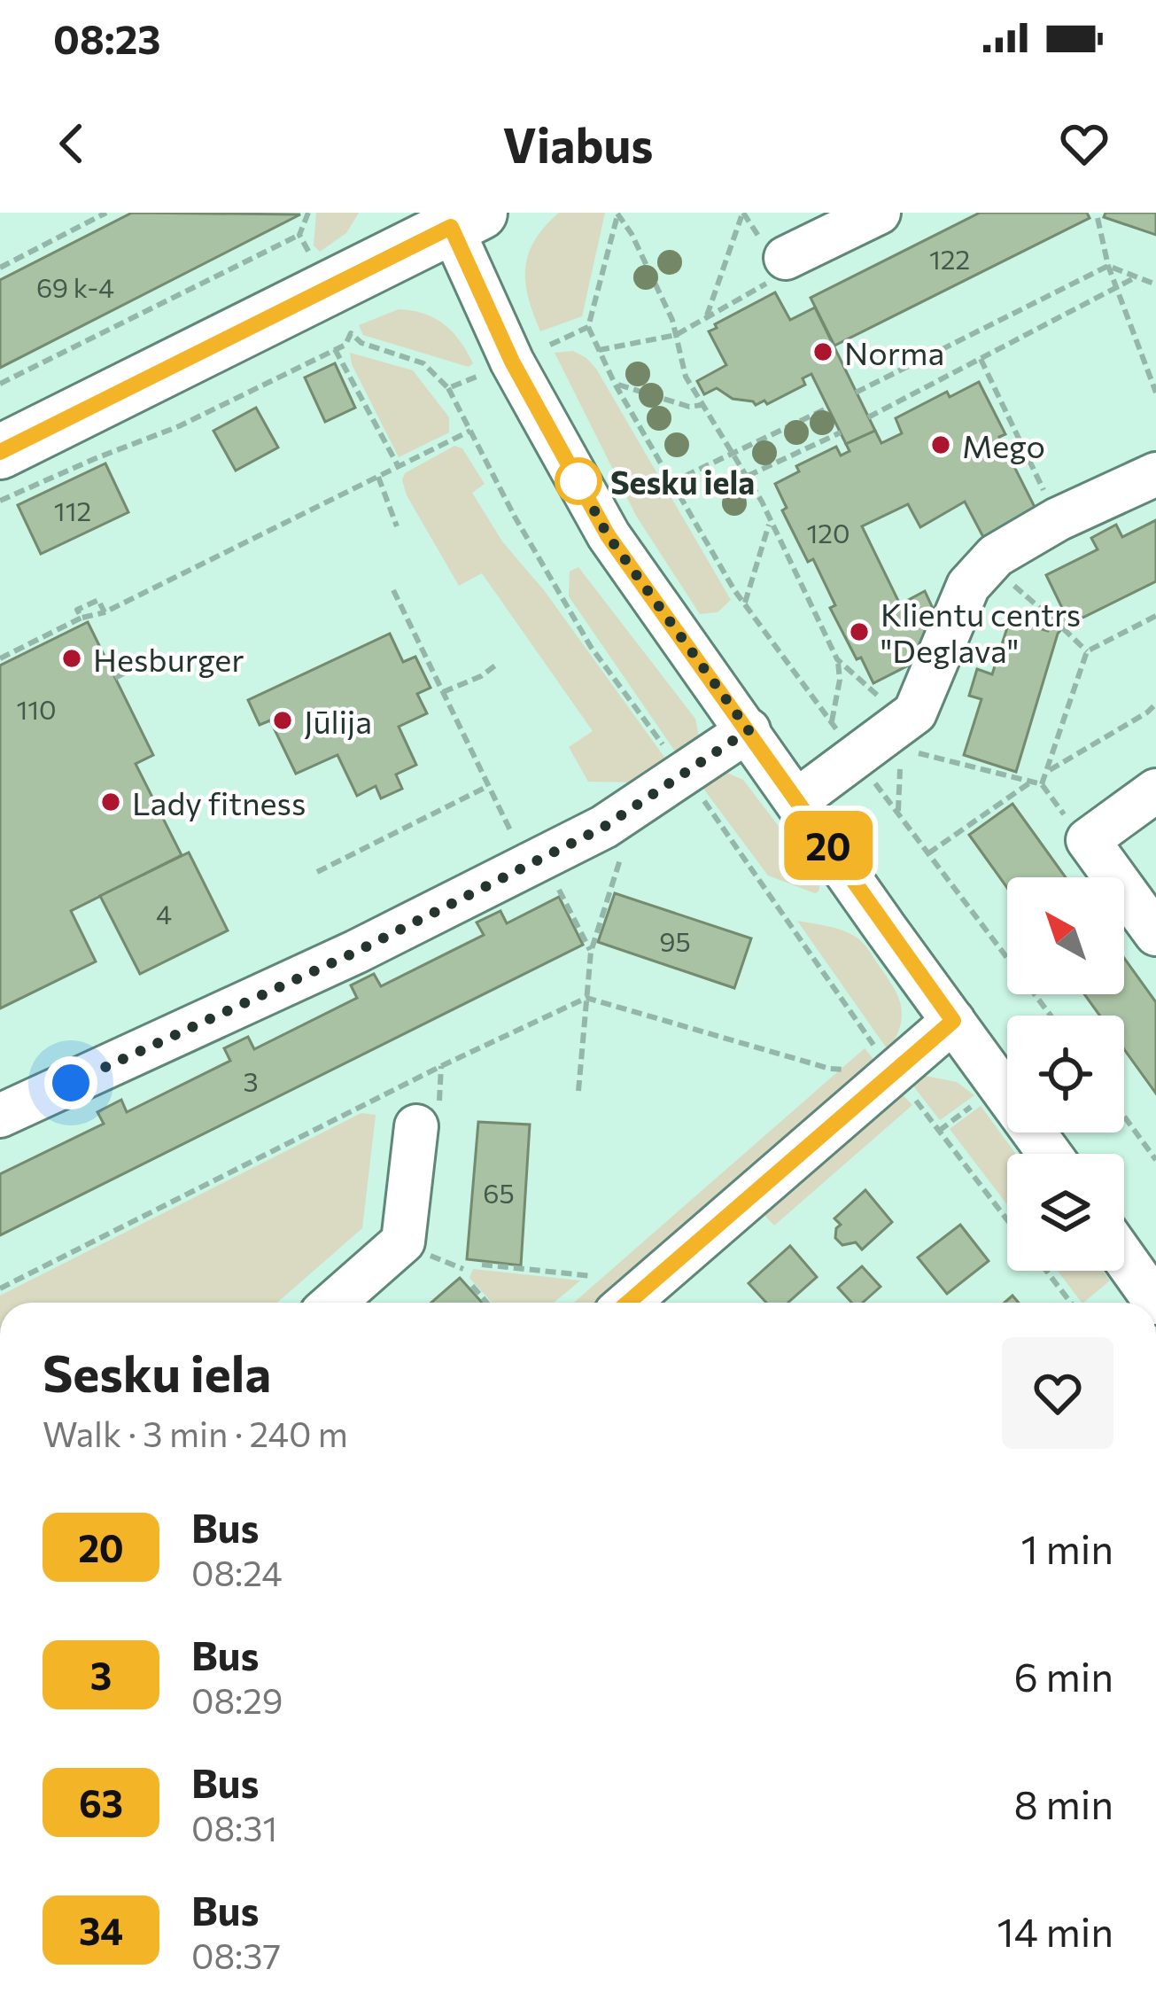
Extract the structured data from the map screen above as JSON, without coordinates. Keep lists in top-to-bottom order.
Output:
{
  "places": [
    "Norma",
    "Mego",
    "Sesku iela",
    "Klientu centrs \"Deglava\"",
    "Hesburger",
    "Jūlija",
    "Lady fitness"
  ],
  "lines": ["bus line 20"],
  "house_numbers": [
    "122",
    "69 k-4",
    "112",
    "120",
    "110",
    "4",
    "95",
    "3",
    "65"
  ],
  "north": "top left",
  "page": {
    "status": "08:23",
    "header": "Viabus",
    "on_map": "20",
    "heading": ["Sesku iela", "Walk · 3 min · 240 m"],
    "list": [
      {
        "mark": "20",
        "name": "Bus",
        "note": "08:24",
        "value": "1 min"
      },
      {
        "mark": "3",
        "name": "Bus",
        "note": "08:29",
        "value": "6 min"
      },
      {
        "mark": "63",
        "name": "Bus",
        "note": "08:31",
        "value": "8 min"
      },
      {
        "mark": "34",
        "name": "Bus",
        "note": "08:37",
        "value": "14 min"
      }
    ]
  }
}
